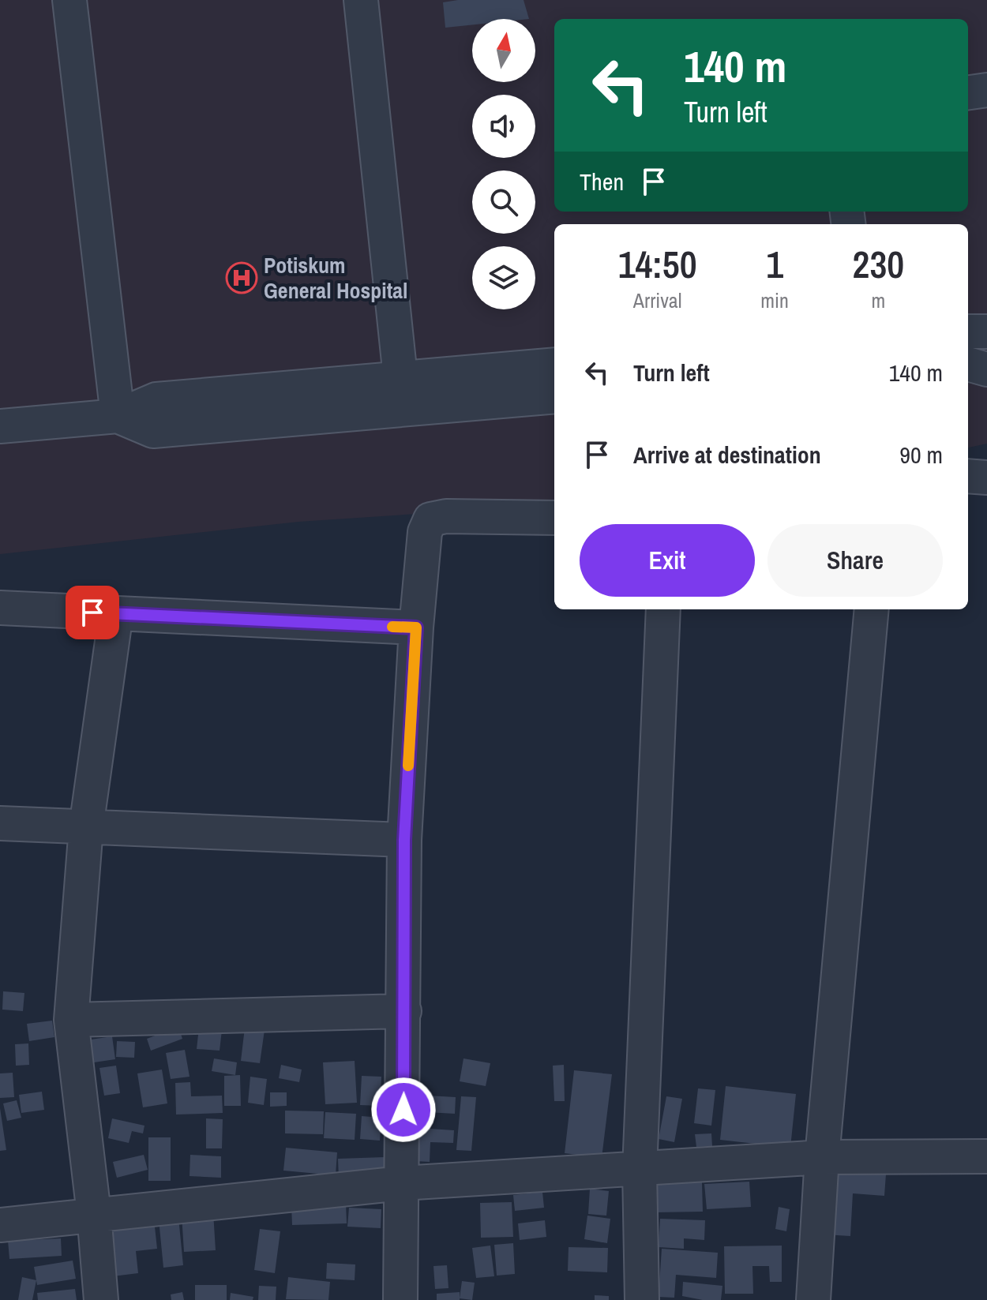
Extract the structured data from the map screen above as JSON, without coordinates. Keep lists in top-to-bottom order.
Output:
{
  "places": {
    "hospital": ["Potiskum General Hospital"]
  },
  "north": "top",
  "page": {
    "turn": ["140 m", "Turn left"],
    "then": "Then",
    "eta": [
      "14:50",
      "Arrival",
      "1",
      "min",
      "230",
      "m"
    ],
    "list": [
      {
        "name": "Turn left",
        "value": "140 m"
      },
      {
        "name": "Arrive at destination",
        "value": "90 m"
      }
    ],
    "buttons": ["Exit", "Share"]
  }
}
